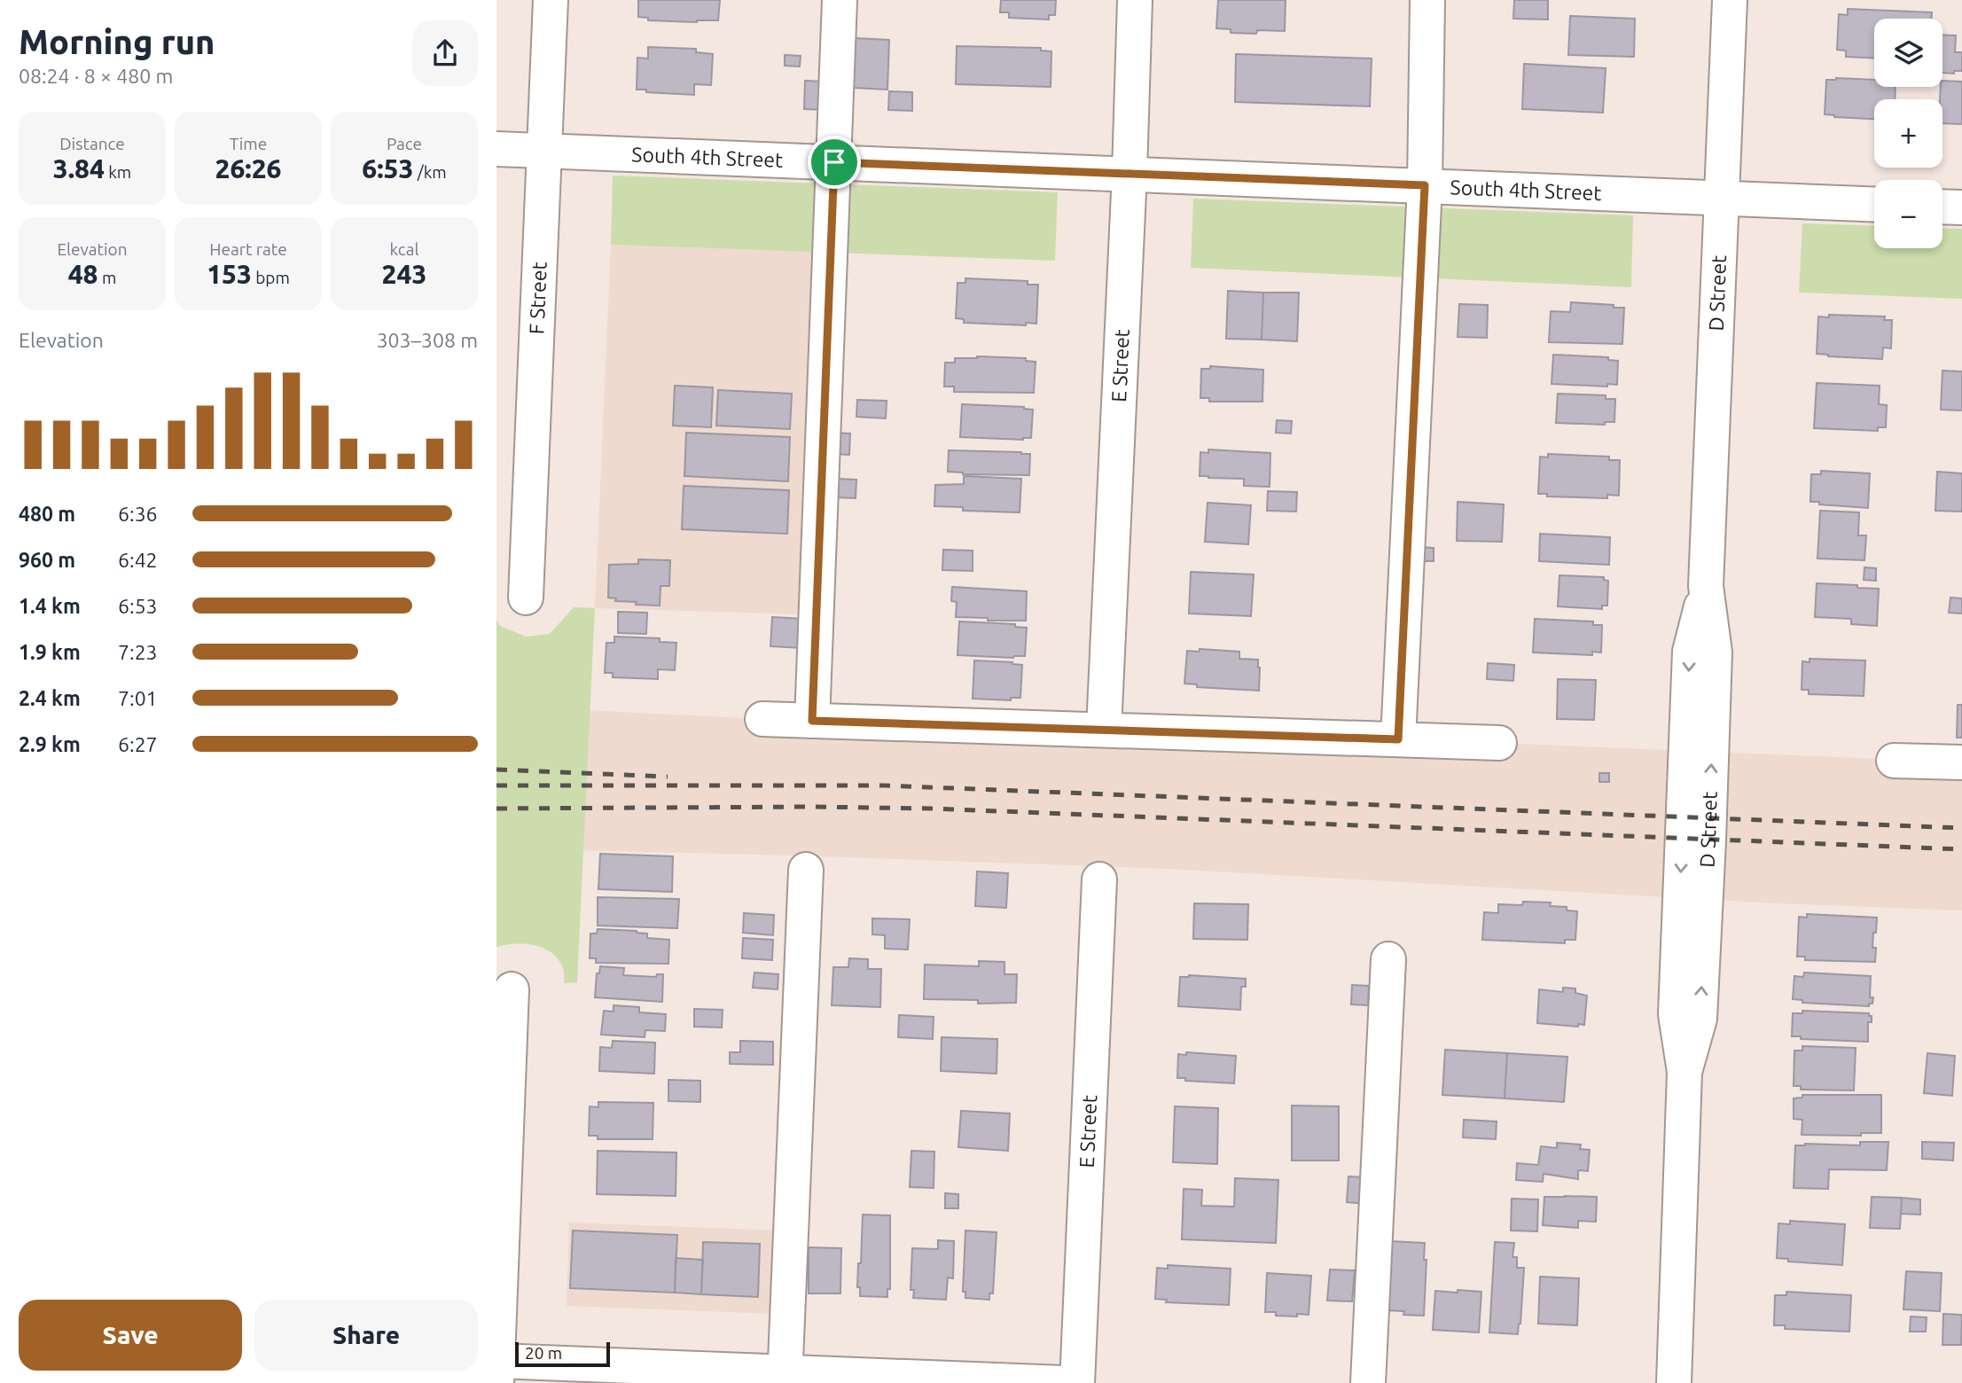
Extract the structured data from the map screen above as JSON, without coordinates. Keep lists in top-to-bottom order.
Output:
{
  "streets": {
    "street": [
      "South 4th Street",
      "D Street",
      "F Street",
      "E Street"
    ]
  },
  "crossings": [
    ["South 4th Street", "D Street"],
    ["South 4th Street", "F Street"],
    ["South 4th Street", "E Street"]
  ],
  "scale_bar": "20 m",
  "page": {
    "heading": ["Morning run", "08:24 · 8 × 480 m"],
    "map_buttons": ["+", "−"],
    "stats": [
      ["Distance", "3.84 km"],
      ["Time", "26:26"],
      ["Pace", "6:53 /km"],
      ["Elevation", "48 m"],
      ["Heart rate", "153 bpm"],
      ["kcal", "243"]
    ],
    "chart": ["Elevation", "303–308 m"],
    "list": [
      {
        "name": "480 m",
        "note": "6:36"
      },
      {
        "name": "960 m",
        "note": "6:42"
      },
      {
        "name": "1.4 km",
        "note": "6:53"
      },
      {
        "name": "1.9 km",
        "note": "7:23"
      },
      {
        "name": "2.4 km",
        "note": "7:01"
      },
      {
        "name": "2.9 km",
        "note": "6:27"
      }
    ],
    "buttons": ["Save", "Share"],
    "scale": "20 m"
  }
}
